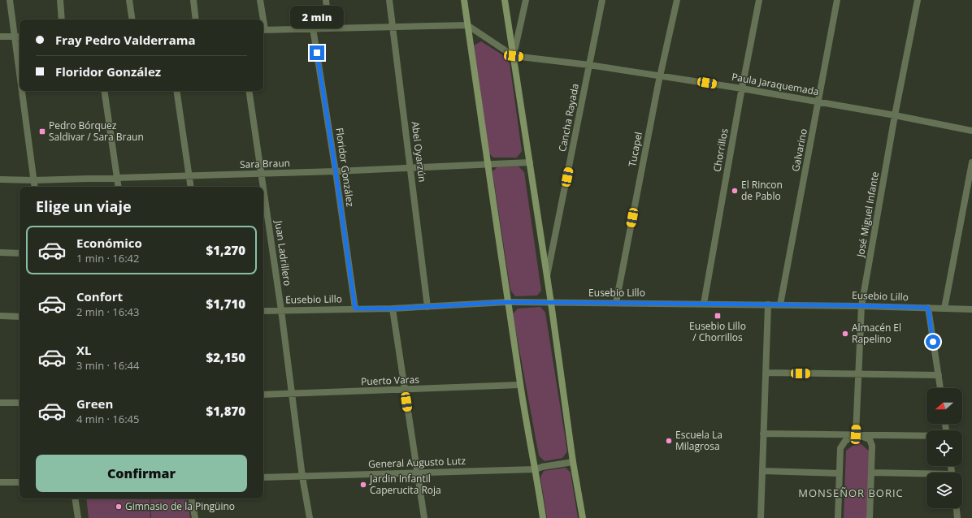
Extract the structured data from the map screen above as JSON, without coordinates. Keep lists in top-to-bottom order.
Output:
{
  "streets": {
    "street": [
      "Paula Jaraquemada",
      "Cancha Rayada",
      "Tucapel",
      "Chorrillos",
      "Galvarino",
      "Abel Oyarzún",
      "Sara Braun",
      "Floridor González",
      "José Miguel Infante",
      "Juan Ladrillero",
      "Eusebio Lillo",
      "Puerto Varas",
      "General Augusto Lutz"
    ]
  },
  "crossings": [
    ["Paula Jaraquemada", "Cancha Rayada"],
    ["Paula Jaraquemada", "Tucapel"],
    ["Paula Jaraquemada", "Chorrillos"],
    ["Paula Jaraquemada", "Galvarino"],
    ["Paula Jaraquemada", "José Miguel Infante"],
    ["Tucapel", "Eusebio Lillo"],
    ["Chorrillos", "Eusebio Lillo"],
    ["Galvarino", "Eusebio Lillo"],
    ["Abel Oyarzún", "Sara Braun"],
    ["Abel Oyarzún", "Eusebio Lillo"],
    ["Sara Braun", "Floridor González"],
    ["Sara Braun", "Juan Ladrillero"],
    ["Floridor González", "Eusebio Lillo"],
    ["José Miguel Infante", "Eusebio Lillo"],
    ["Juan Ladrillero", "Eusebio Lillo"],
    ["Juan Ladrillero", "Puerto Varas"],
    ["Juan Ladrillero", "General Augusto Lutz"]
  ],
  "districts": ["MONSEÑOR BORIC"],
  "places": {
    "transit": ["Pedro Bórquez Saldivar / Sara Braun", "Eusebio Lillo / Chorrillos"],
    "other": [
      "El Rincon de Pablo",
      "Almacén El Rapelino",
      "Escuela La Milagrosa",
      "Jardin Infantil Caperucita Roja",
      "Gimnasio de la Pingüino"
    ]
  },
  "north": "left",
  "page": {
    "bubble": "2 min",
    "banner": ["Fray Pedro Valderrama", "Floridor González"],
    "heading": "Elige un viaje",
    "list": [
      {
        "name": "Económico",
        "note": "1 min · 16:42",
        "value": "$1,270"
      },
      {
        "name": "Confort",
        "note": "2 min · 16:43",
        "value": "$1,710"
      },
      {
        "name": "XL",
        "note": "3 min · 16:44",
        "value": "$2,150"
      },
      {
        "name": "Green",
        "note": "4 min · 16:45",
        "value": "$1,870"
      }
    ],
    "buttons": "Confirmar"
  }
}
